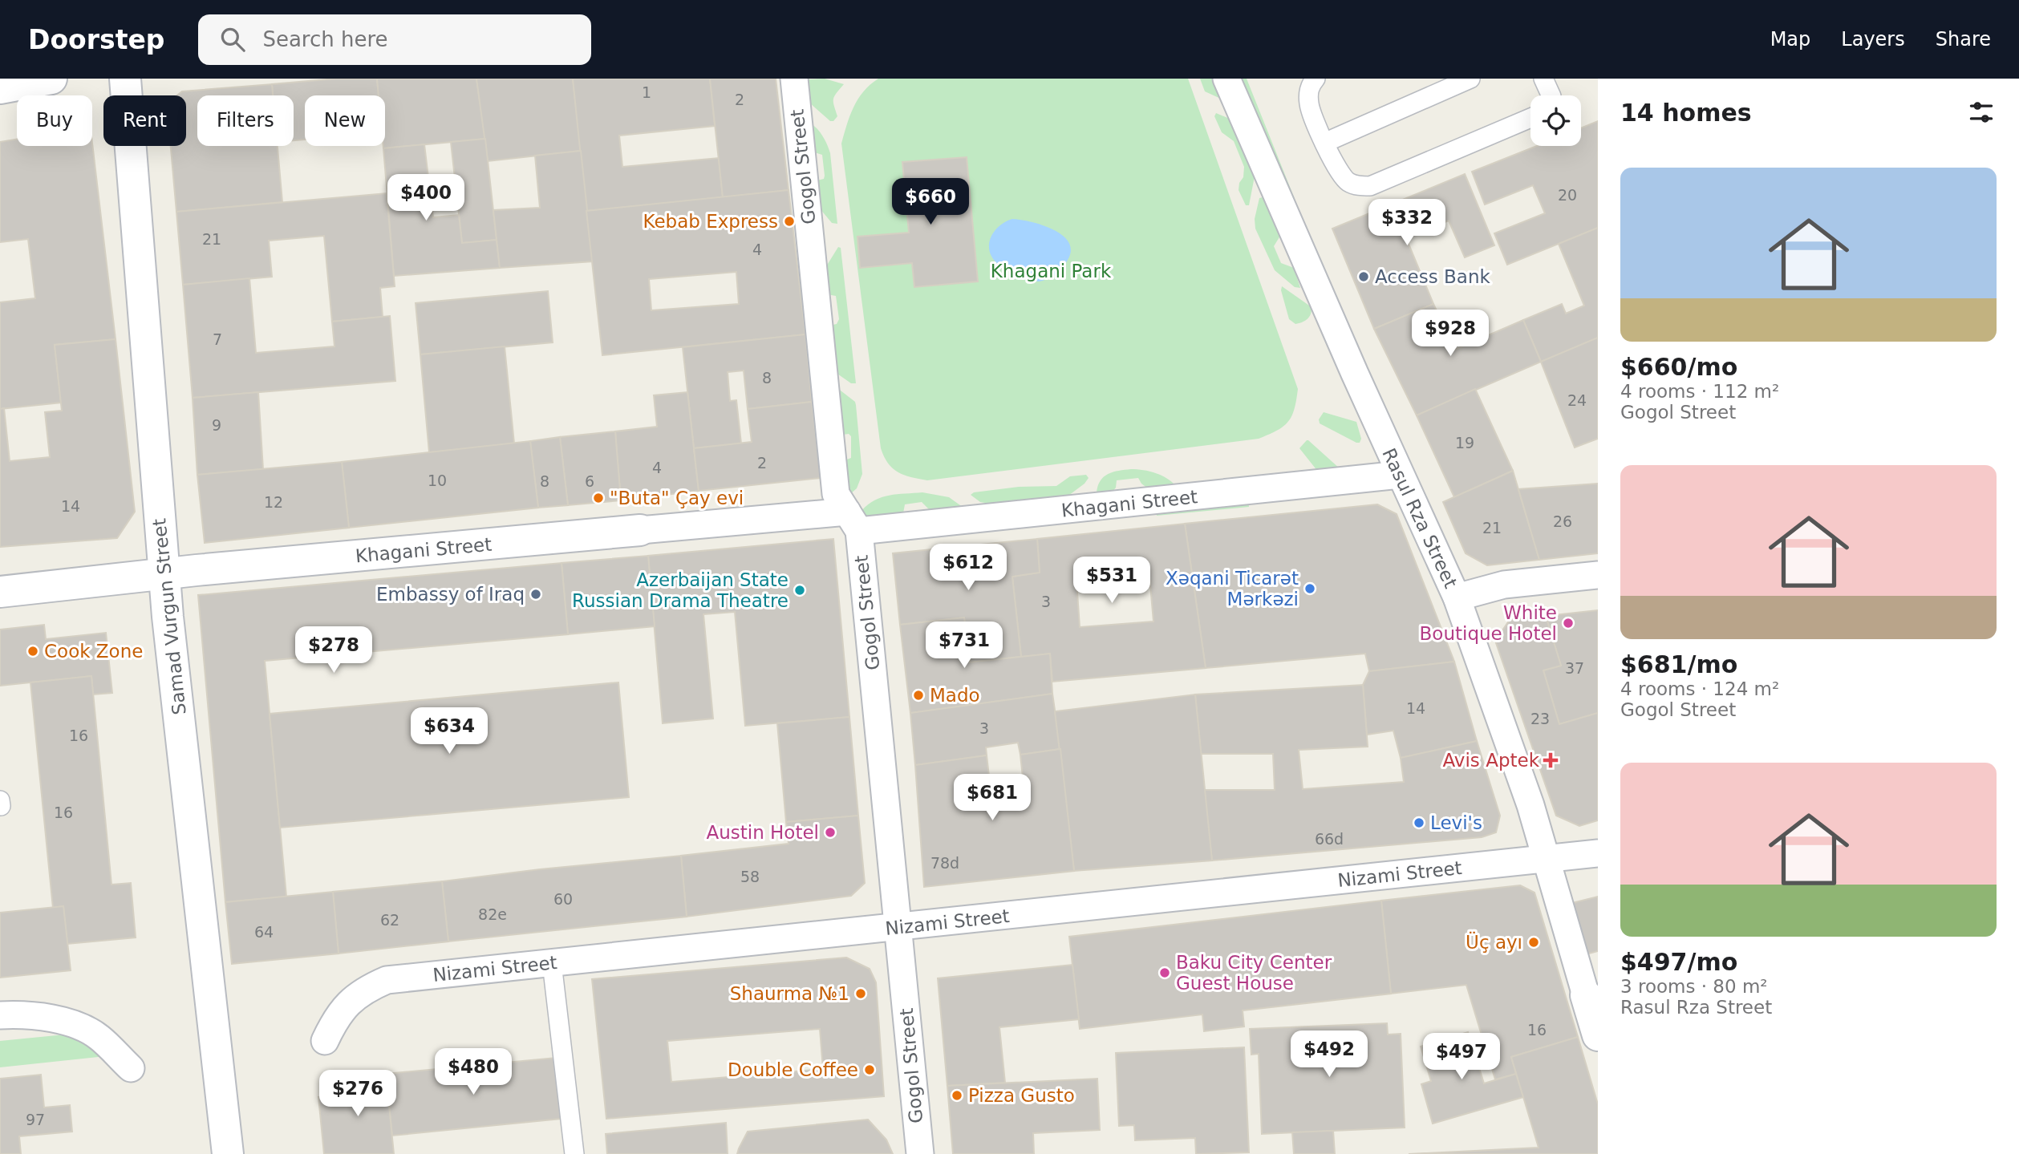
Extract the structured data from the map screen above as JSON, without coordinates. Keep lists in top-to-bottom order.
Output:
{
  "streets": {
    "main road": ["Khagani Street", "Rasul Rza Street", "Samad Vurgun Street"],
    "street": ["Gogol Street", "Nizami Street"]
  },
  "crossings": [
    ["Gogol Street", "Khagani Street"],
    ["Gogol Street", "Nizami Street"],
    ["Khagani Street", "Rasul Rza Street"],
    ["Khagani Street", "Samad Vurgun Street"],
    ["Rasul Rza Street", "Nizami Street"]
  ],
  "parks": ["Khagani Park"],
  "places": {
    "other": [
      "Kebab Express",
      "Access Bank",
      "\"Buta\" Çay evi",
      "Xəqani Ticarət Mərkəzi",
      "Azerbaijan State Russian Drama Theatre",
      "Embassy of Iraq",
      "White Boutique Hotel",
      "Cook Zone",
      "Mado",
      "Levi's",
      "Austin Hotel",
      "Üç ayı",
      "Baku City Center Guest House",
      "Shaurma №1",
      "Double Coffee",
      "Pizza Gusto"
    ],
    "health": ["Avis Aptek"]
  },
  "house_numbers": [
    "1",
    "2",
    "20",
    "21",
    "4",
    "7",
    "8",
    "24",
    "9",
    "19",
    "2",
    "4",
    "10",
    "8",
    "6",
    "12",
    "14",
    "26",
    "21",
    "3",
    "37",
    "14",
    "23",
    "3",
    "16",
    "16",
    "66d",
    "78d",
    "58",
    "60",
    "82e",
    "62",
    "64",
    "16",
    "97"
  ],
  "page": {
    "header": "Doorstep",
    "search": "Search here",
    "nav": ["Map", "Layers", "Share"],
    "heading": "14 homes",
    "chip": [
      "Buy",
      "Rent",
      "Filters",
      "New"
    ],
    "list": [
      {
        "name": "$660/mo",
        "note": "4 rooms · 112 m² · Gogol Street"
      },
      {
        "name": "$681/mo",
        "note": "4 rooms · 124 m² · Gogol Street"
      },
      {
        "name": "$497/mo",
        "note": "3 rooms · 80 m² · Rasul Rza Street"
      }
    ],
    "price": [
      "$400",
      "$660",
      "$332",
      "$928",
      "$612",
      "$531",
      "$731",
      "$278",
      "$634",
      "$681",
      "$492",
      "$497",
      "$480",
      "$276"
    ]
  }
}
